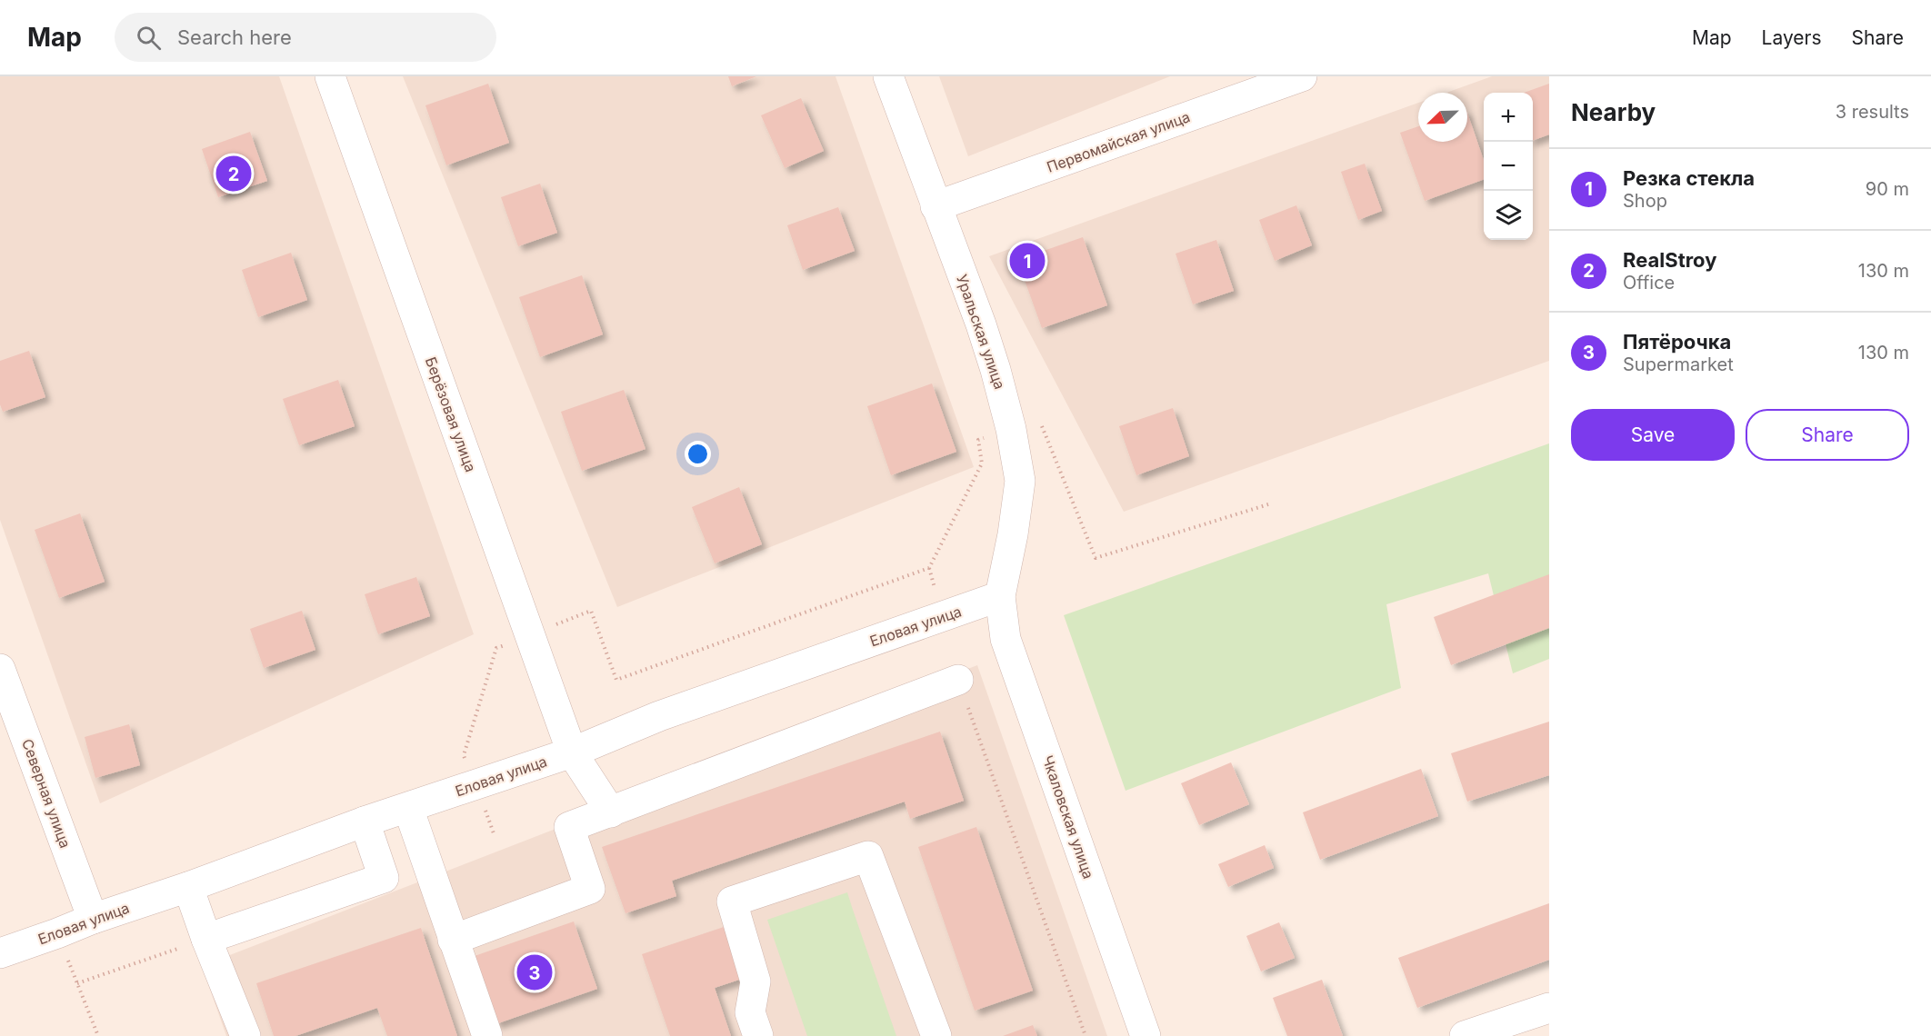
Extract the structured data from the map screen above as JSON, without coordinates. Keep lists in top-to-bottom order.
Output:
{
  "streets": {
    "street": [
      "Первомайская улица",
      "Уральская улица",
      "Берёзовая улица",
      "Еловая улица",
      "Северная улица",
      "Чкаловская улица"
    ]
  },
  "crossings": [
    ["Первомайская улица", "Уральская улица"],
    ["Уральская улица", "Еловая улица"],
    ["Уральская улица", "Чкаловская улица"],
    ["Берёзовая улица", "Еловая улица"],
    ["Еловая улица", "Северная улица"],
    ["Еловая улица", "Чкаловская улица"]
  ],
  "north": "bottom left",
  "page": {
    "header": "Map",
    "search": "Search here",
    "nav": ["Map", "Layers", "Share"],
    "heading": ["Nearby", "3 results"],
    "map_buttons": ["+", "−"],
    "list": [
      {
        "mark": "1",
        "name": "Резка стекла",
        "note": "Shop",
        "value": "90 m"
      },
      {
        "mark": "2",
        "name": "RealStroy",
        "note": "Office",
        "value": "130 m"
      },
      {
        "mark": "3",
        "name": "Пятёрочка",
        "note": "Supermarket",
        "value": "130 m"
      }
    ],
    "pins": ["2", "1", "3"],
    "buttons": ["Save", "Share"]
  }
}
